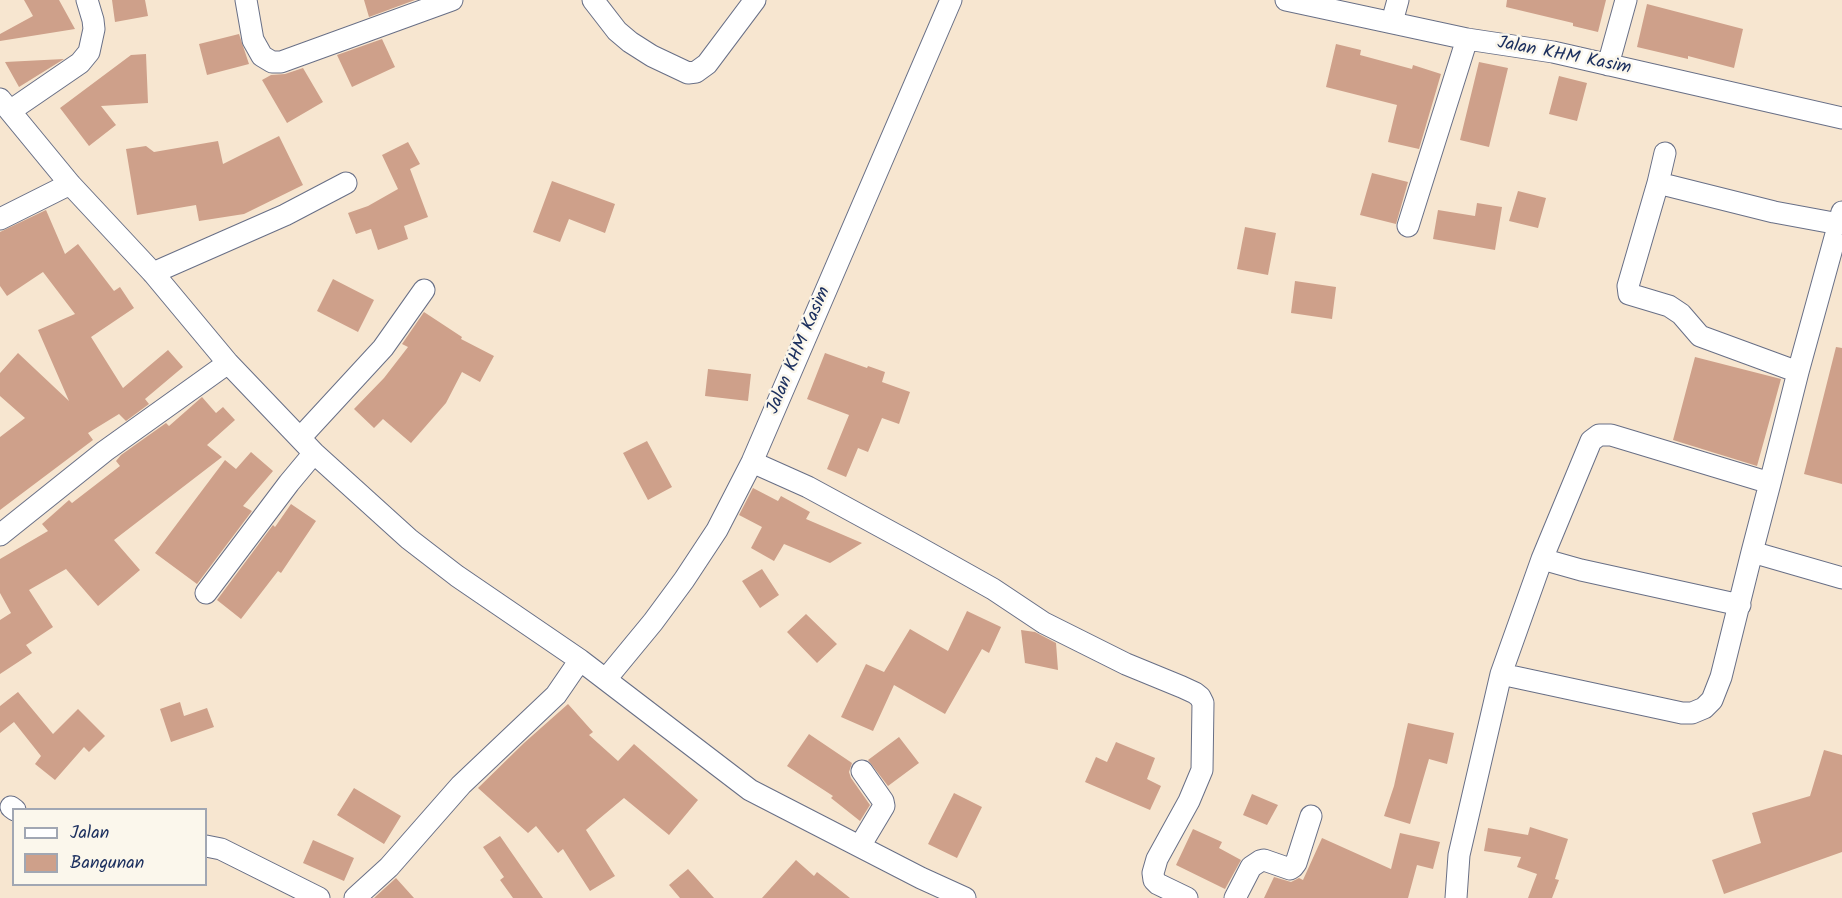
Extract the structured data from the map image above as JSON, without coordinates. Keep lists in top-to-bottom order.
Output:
{
  "streets": {
    "street": ["Jalan KHM Kasim"]
  },
  "legend": ["Jalan", "Bangunan"]
}
